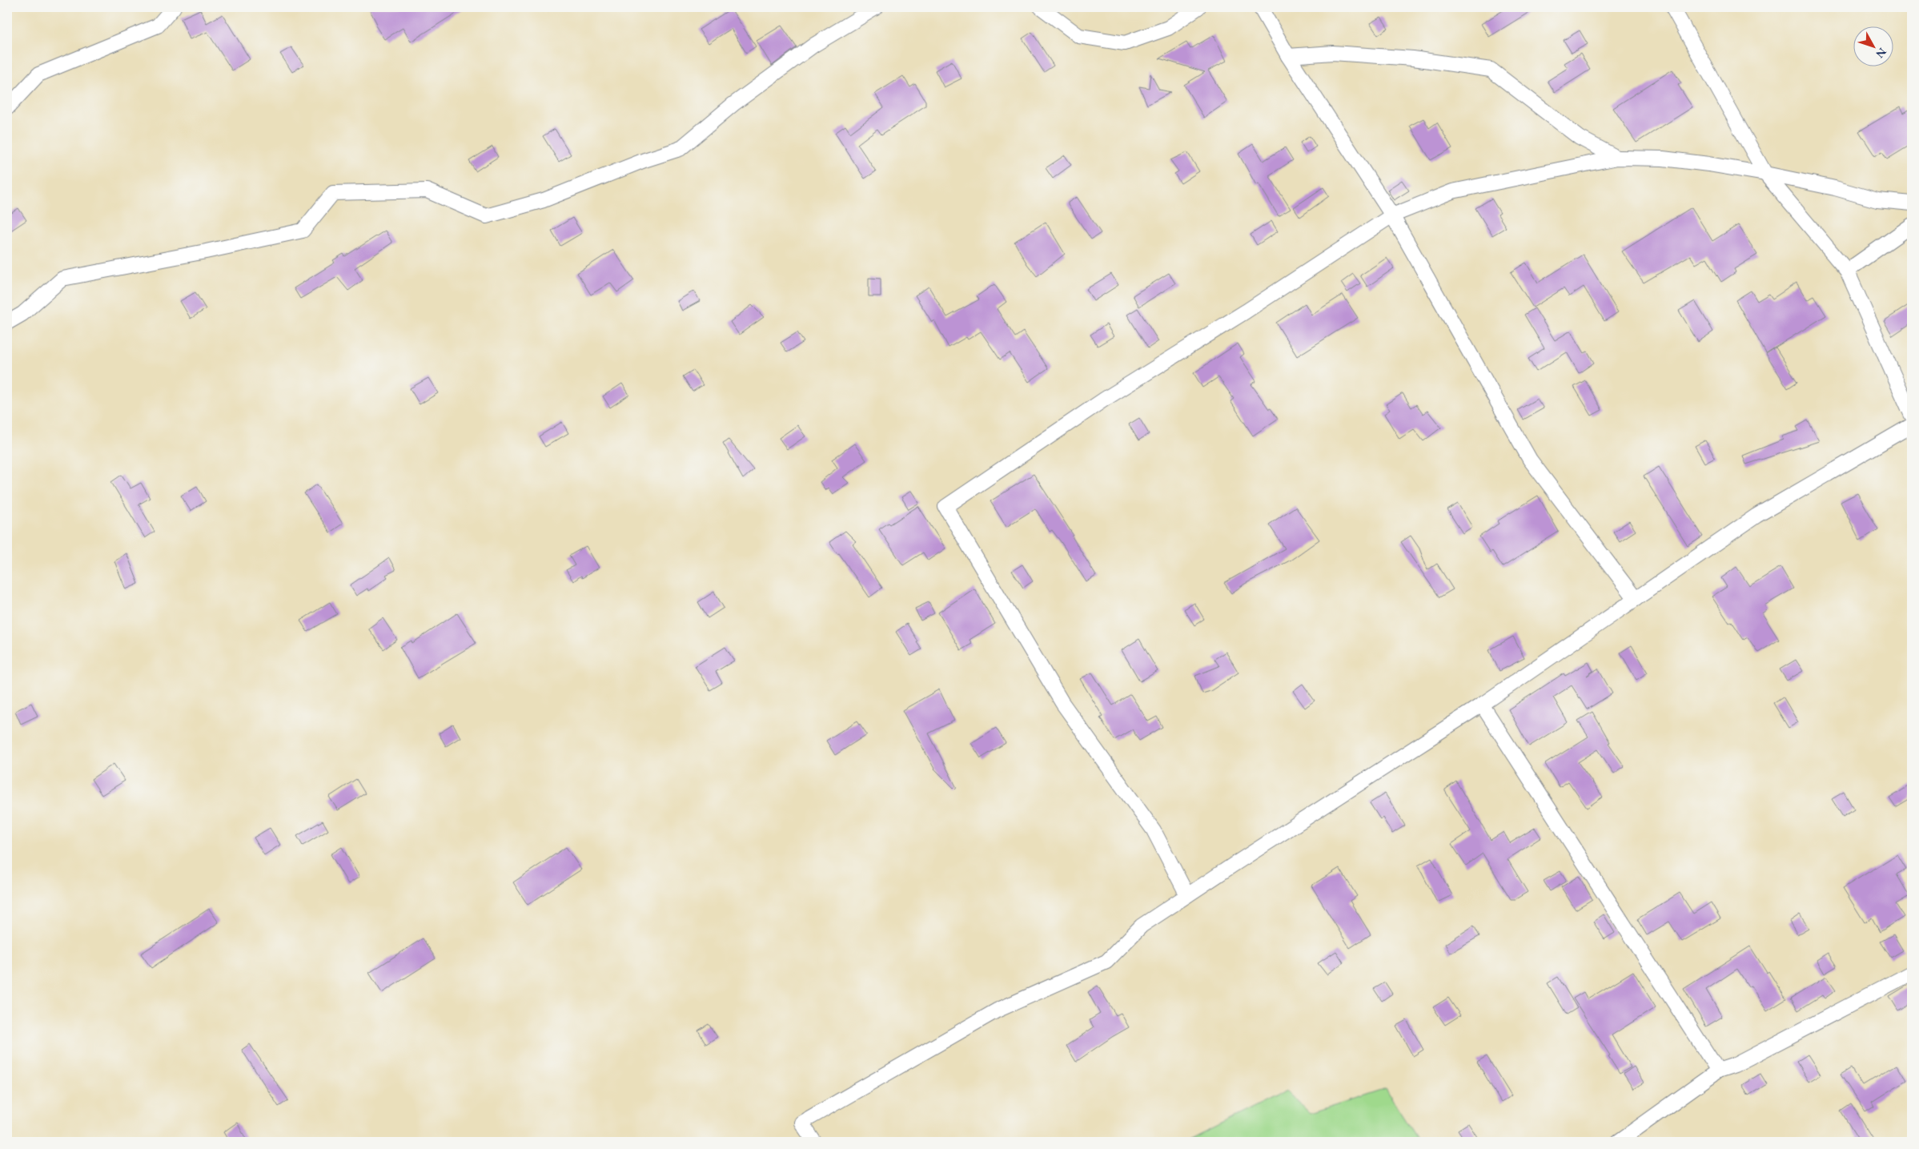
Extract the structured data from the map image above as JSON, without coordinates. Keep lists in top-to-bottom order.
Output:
{
  "north": "bottom right"
}
